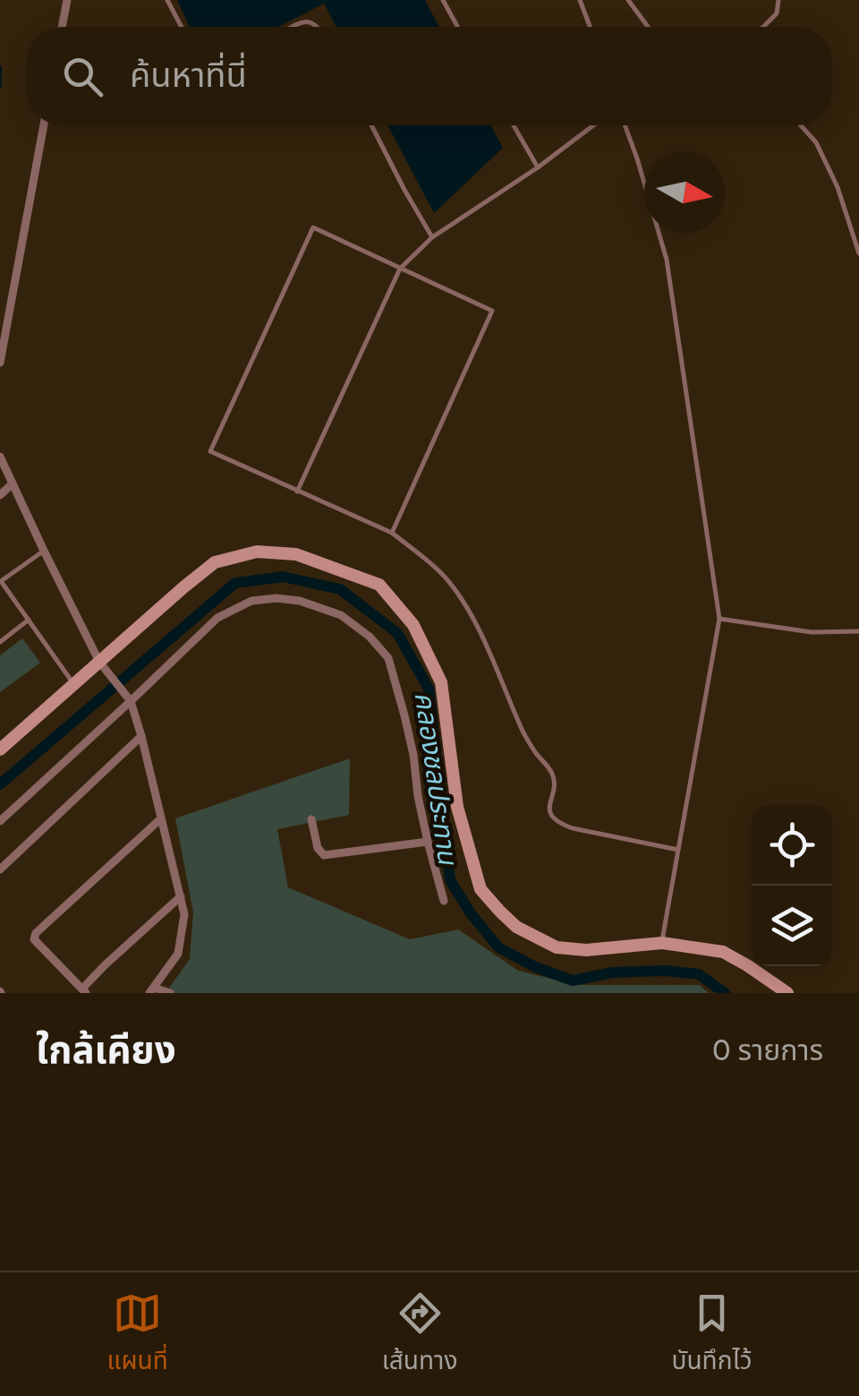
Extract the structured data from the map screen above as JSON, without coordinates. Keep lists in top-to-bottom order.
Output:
{
  "water": ["คลองชลประทาน"],
  "north": "right",
  "page": {
    "search": "ค้นหาที่นี่",
    "heading": ["ใกล้เคียง", "0 รายการ"],
    "nav": ["แผนที่", "เส้นทาง", "บันทึกไว้"]
  }
}
